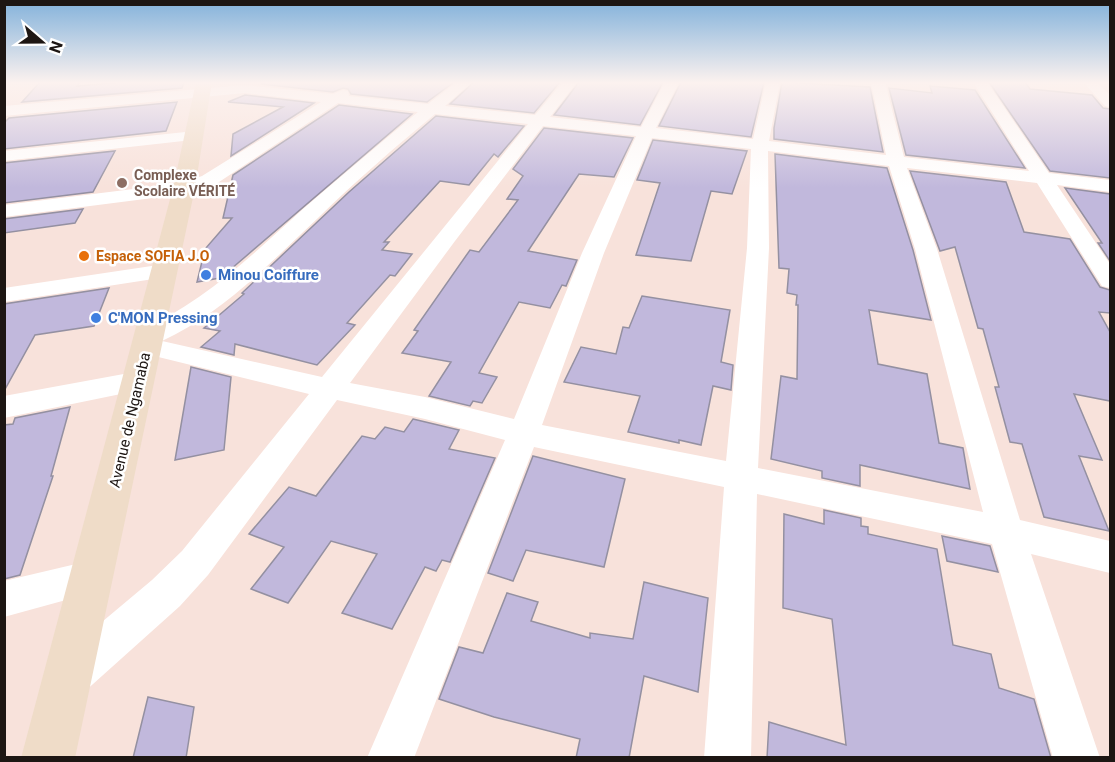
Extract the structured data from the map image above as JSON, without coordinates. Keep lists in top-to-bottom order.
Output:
{
  "streets": {
    "main road": ["Avenue de Ngamaba"]
  },
  "places": [
    "Complexe Scolaire VÉRITÉ",
    "Espace SOFIA J.O",
    "Minou Coiffure",
    "C'MON Pressing"
  ],
  "north": "right"
}
